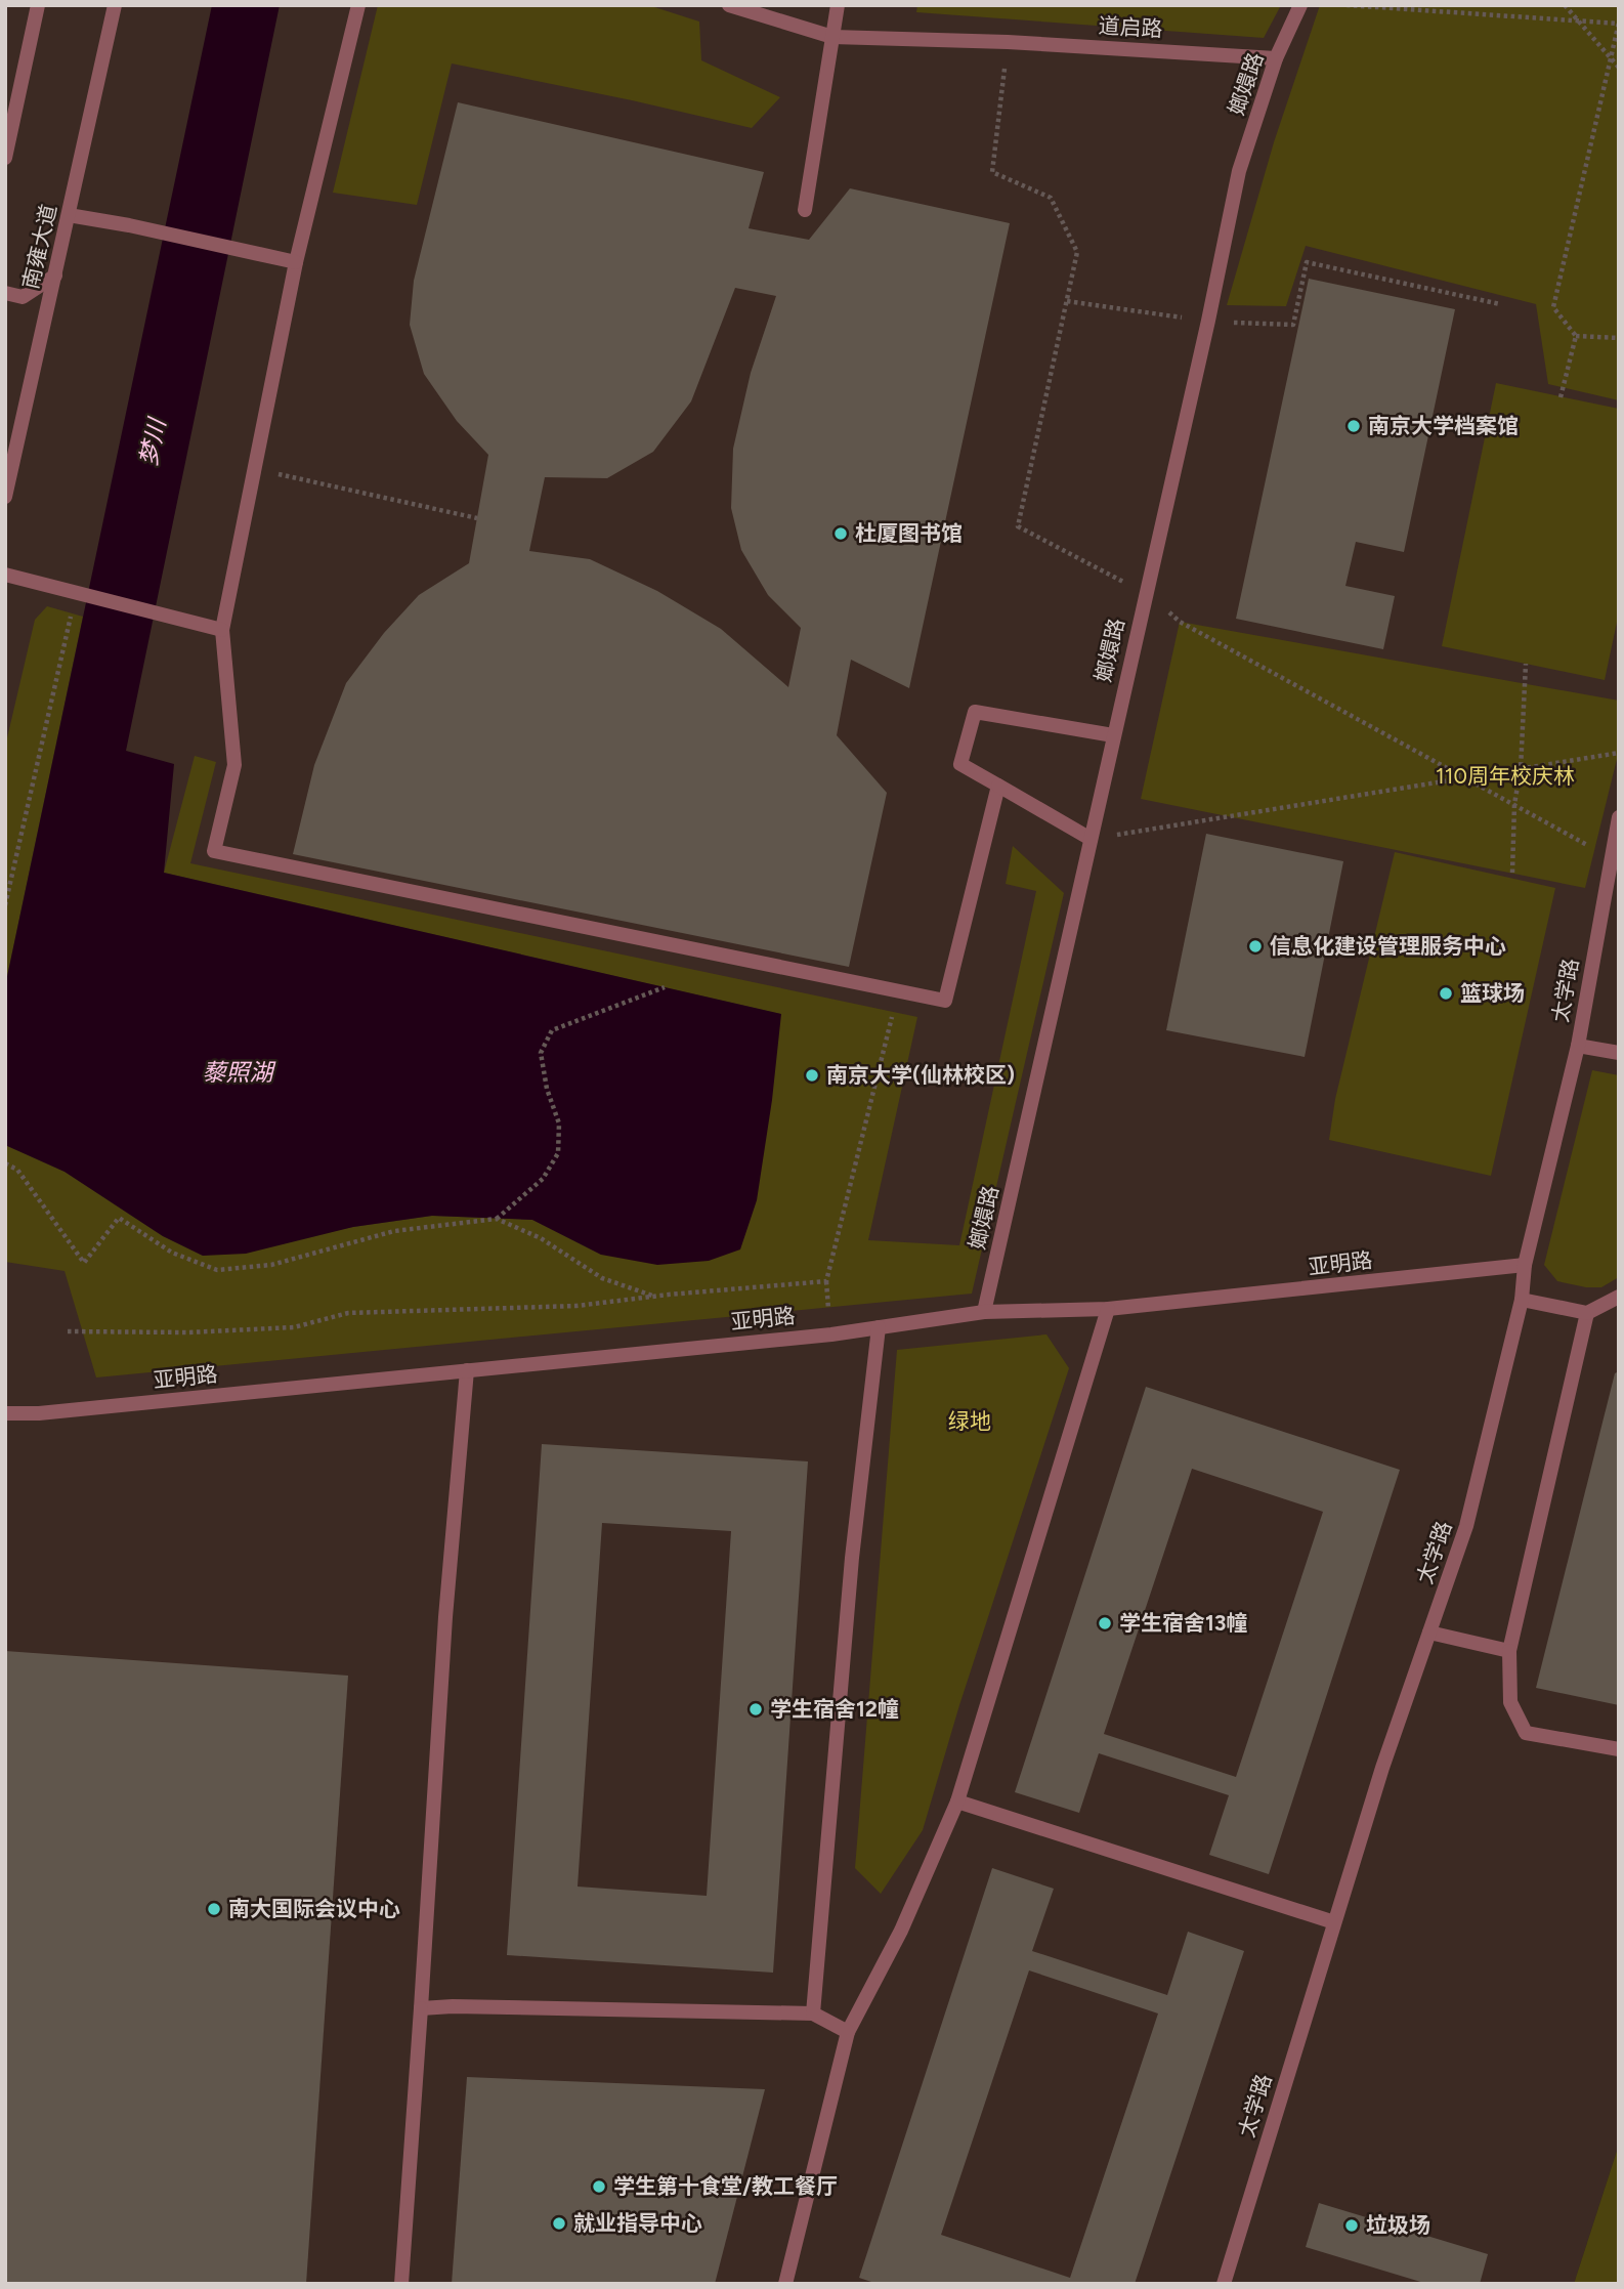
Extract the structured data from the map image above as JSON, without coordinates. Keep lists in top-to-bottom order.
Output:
{
  "streets": {
    "street": [
      "道启路",
      "嫏嬛路",
      "南雍大道",
      "太学路",
      "亚明路"
    ]
  },
  "crossings": [
    ["道启路", "嫏嬛路"],
    ["嫏嬛路", "亚明路"],
    ["太学路", "亚明路"]
  ],
  "water": ["梦川", "藜照湖"],
  "parks": ["110周年校庆林", "绿地"],
  "places": [
    "南京大学档案馆",
    "杜厦图书馆",
    "信息化建设管理服务中心",
    "篮球场",
    "南京大学(仙林校区)",
    "学生宿舍13幢",
    "学生宿舍12幢",
    "南大国际会议中心",
    "学生第十食堂/教工餐厅",
    "就业指导中心",
    "垃圾场"
  ]
}
